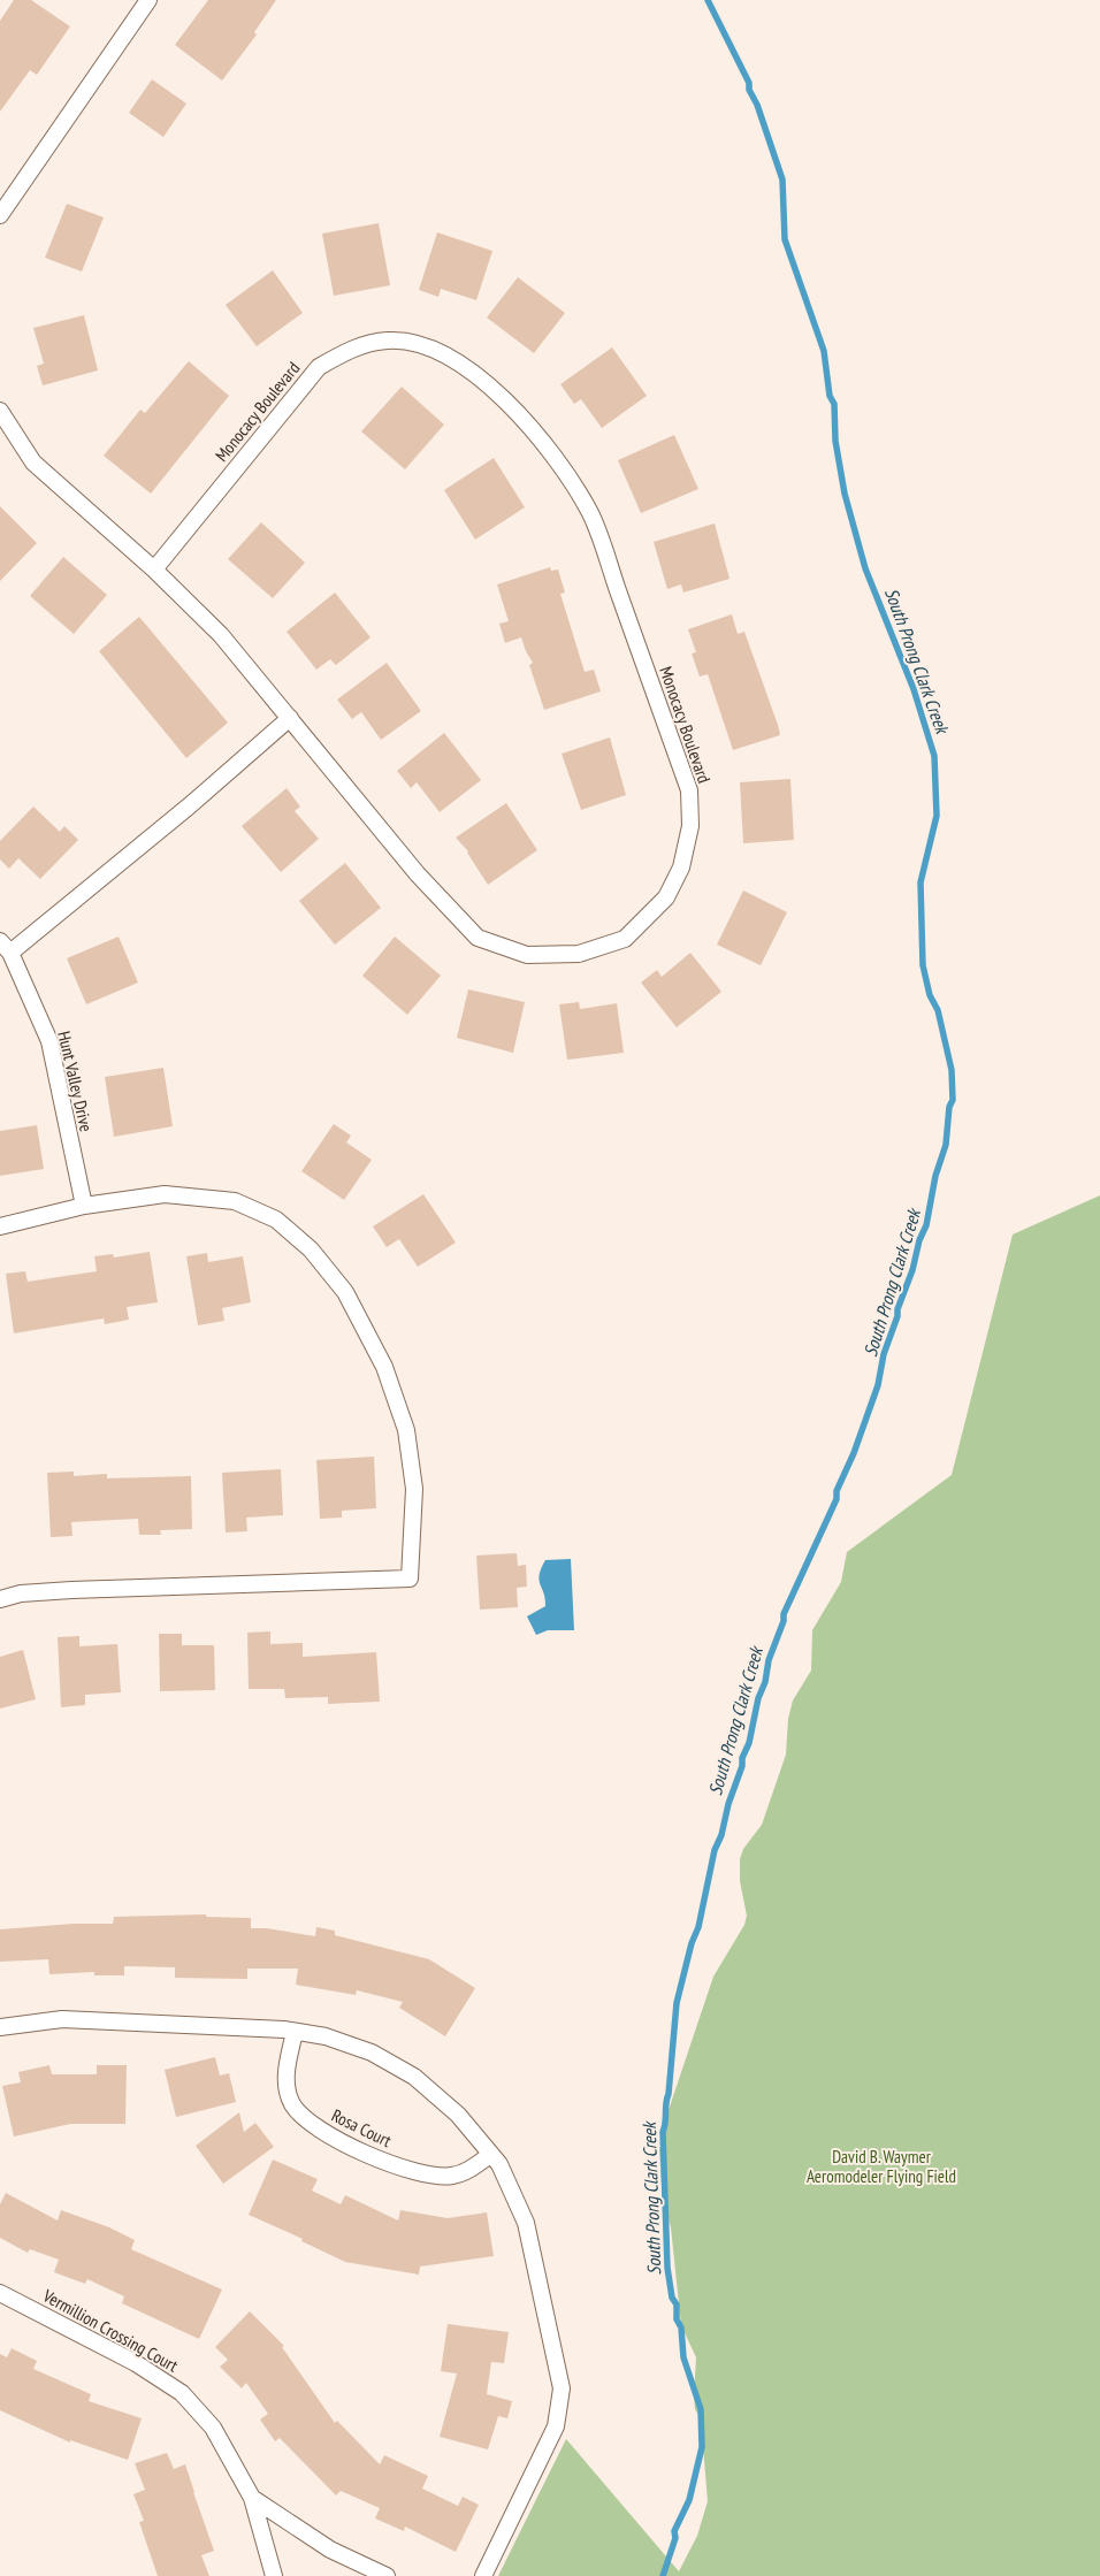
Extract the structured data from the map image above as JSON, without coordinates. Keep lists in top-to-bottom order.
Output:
{
  "streets": {
    "street": [
      "Monocacy Boulevard",
      "Hunt Valley Drive",
      "Rosa Court",
      "Vermillion Crossing Court"
    ]
  },
  "water": ["South Prong Clark Creek"],
  "parks": ["David B. Waymer Aeromodeler Flying Field"]
}
